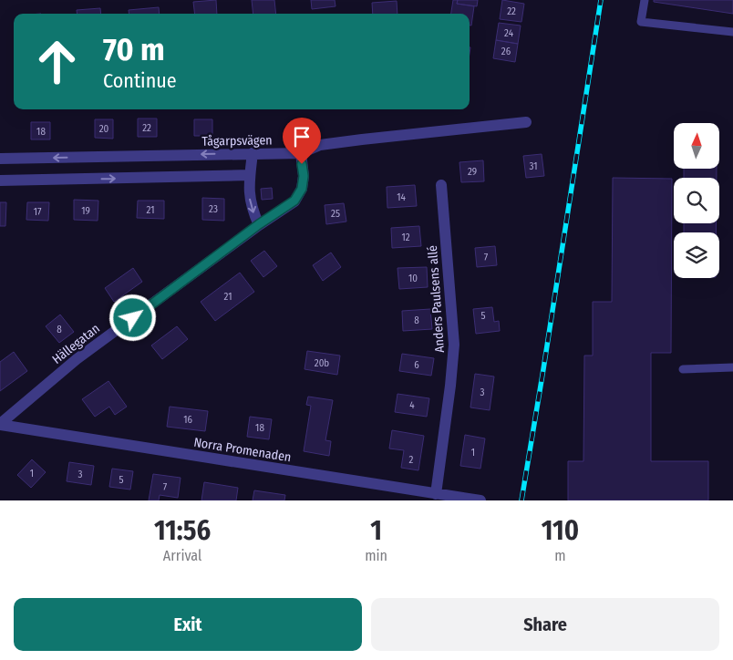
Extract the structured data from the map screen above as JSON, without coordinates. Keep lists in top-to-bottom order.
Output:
{
  "streets": {
    "street": [
      "Tågarpsvägen",
      "Anders Paulsens allé",
      "Hällegatan",
      "Norra Promenaden"
    ]
  },
  "crossings": [
    ["Tågarpsvägen", "Hällegatan"],
    ["Anders Paulsens allé", "Norra Promenaden"],
    ["Hällegatan", "Norra Promenaden"]
  ],
  "house_numbers": [
    "22",
    "24",
    "26",
    "22",
    "20",
    "18",
    "31",
    "29",
    "14",
    "23",
    "21",
    "19",
    "17",
    "25",
    "12",
    "7",
    "10",
    "21",
    "5",
    "8",
    "8",
    "20b",
    "6",
    "3",
    "4",
    "16",
    "18",
    "1",
    "2",
    "1",
    "3",
    "5",
    "7"
  ],
  "north": "top",
  "page": {
    "turn": ["70 m", "Continue"],
    "eta": [
      "11:56",
      "Arrival",
      "1",
      "min",
      "110",
      "m"
    ],
    "buttons": ["Exit", "Share"]
  }
}
